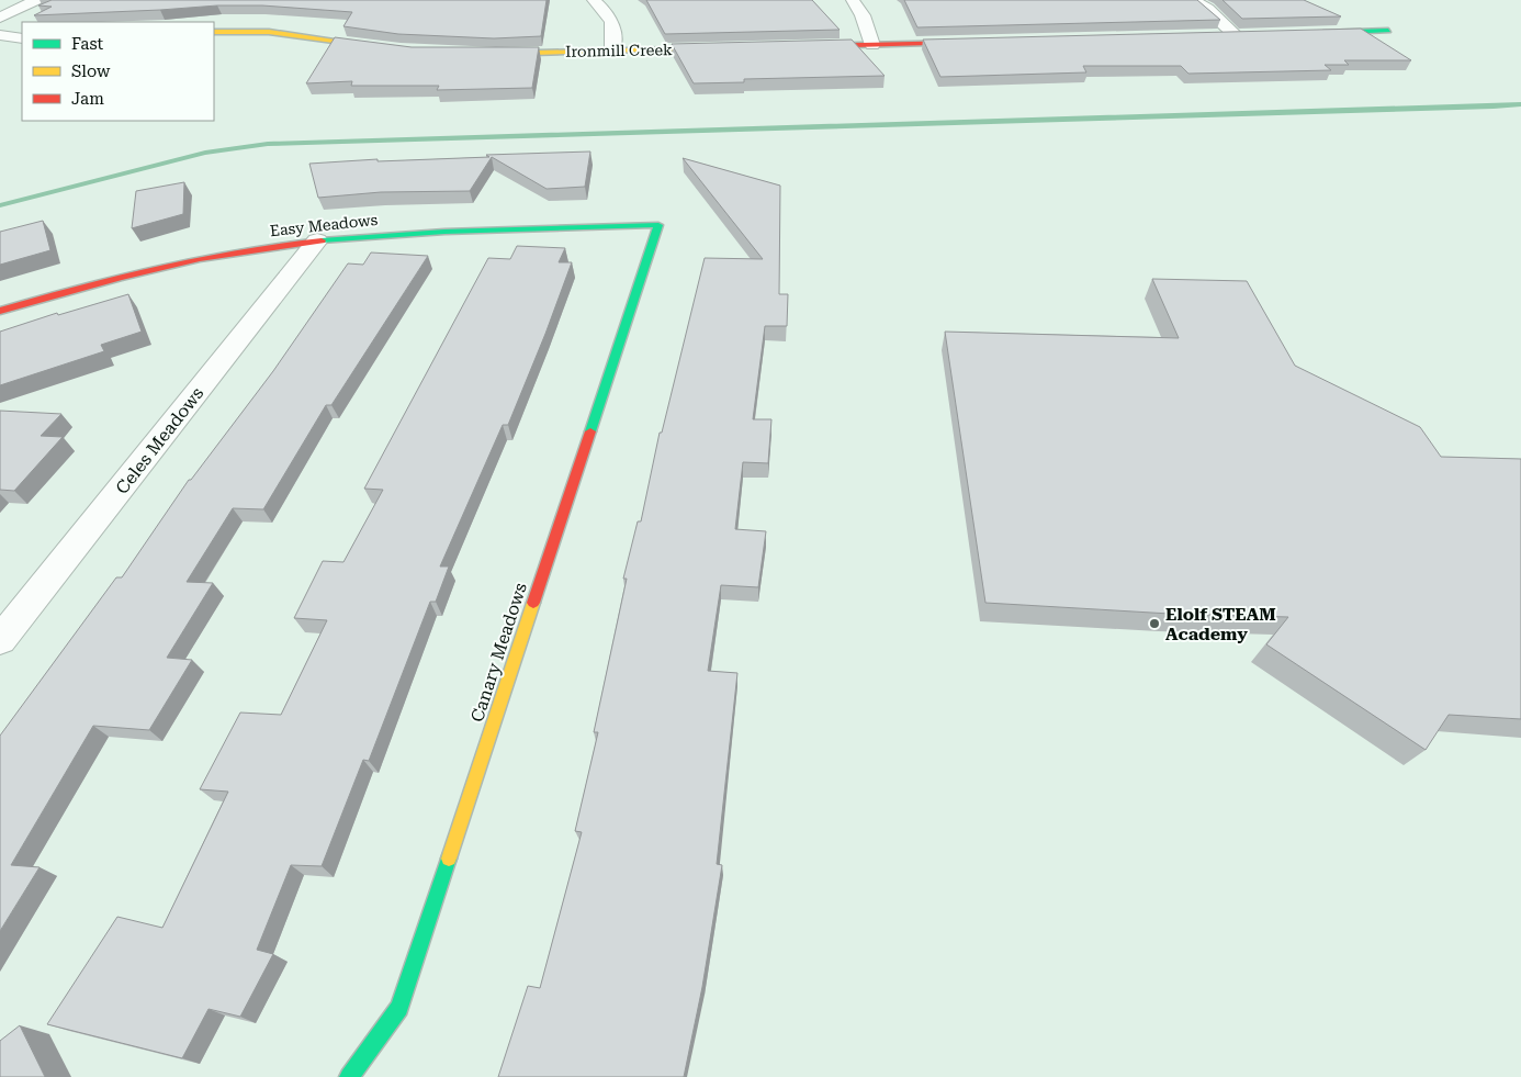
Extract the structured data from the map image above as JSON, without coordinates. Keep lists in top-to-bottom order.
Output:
{
  "streets": {
    "street": [
      "Ironmill Creek",
      "Easy Meadows",
      "Celes Meadows",
      "Canary Meadows"
    ]
  },
  "crossings": [
    ["Easy Meadows", "Celes Meadows"],
    ["Easy Meadows", "Canary Meadows"]
  ],
  "places": ["Elolf STEAM Academy"],
  "legend": ["Fast", "Slow", "Jam"]
}
